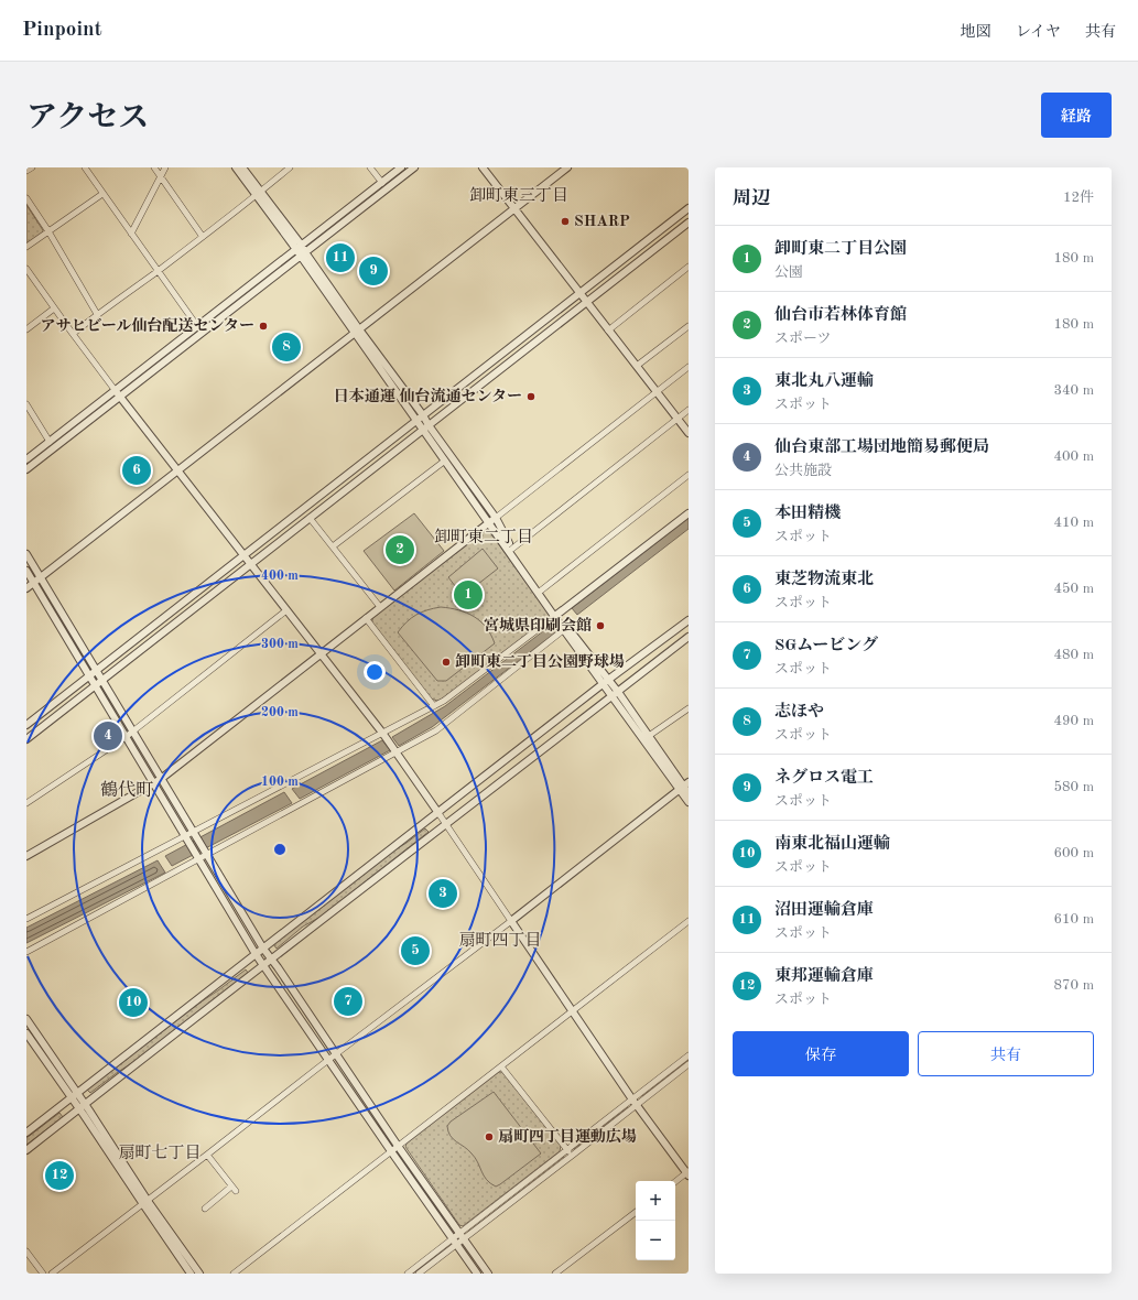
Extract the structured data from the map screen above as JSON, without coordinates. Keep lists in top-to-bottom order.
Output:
{
  "districts": [
    "卸町東三丁目",
    "卸町東二丁目",
    "鶴代町",
    "扇町四丁目",
    "扇町七丁目"
  ],
  "places": [
    "SHARP",
    "アサヒビール仙台配送センター",
    "日本通運 仙台流通センター",
    "宮城県印刷会館",
    "卸町東二丁目公園野球場",
    "扇町四丁目運動広場"
  ],
  "page": {
    "header": "Pinpoint",
    "nav": ["地図", "レイヤ", "共有"],
    "title": "アクセス",
    "buttons": [
      "経路",
      ["保存", "共有"]
    ],
    "heading": ["周辺", "12件"],
    "list": [
      {
        "mark": "1",
        "name": "卸町東二丁目公園",
        "note": "公園",
        "value": "180 m"
      },
      {
        "mark": "2",
        "name": "仙台市若林体育館",
        "note": "スポーツ",
        "value": "180 m"
      },
      {
        "mark": "3",
        "name": "東北丸八運輸",
        "note": "スポット",
        "value": "340 m"
      },
      {
        "mark": "4",
        "name": "仙台東部工場団地簡易郵便局",
        "note": "公共施設",
        "value": "400 m"
      },
      {
        "mark": "5",
        "name": "本田精機",
        "note": "スポット",
        "value": "410 m"
      },
      {
        "mark": "6",
        "name": "東芝物流東北",
        "note": "スポット",
        "value": "450 m"
      },
      {
        "mark": "7",
        "name": "SGムービング",
        "note": "スポット",
        "value": "480 m"
      },
      {
        "mark": "8",
        "name": "志ほや",
        "note": "スポット",
        "value": "490 m"
      },
      {
        "mark": "9",
        "name": "ネグロス電工",
        "note": "スポット",
        "value": "580 m"
      },
      {
        "mark": "10",
        "name": "南東北福山運輸",
        "note": "スポット",
        "value": "600 m"
      },
      {
        "mark": "11",
        "name": "沼田運輸倉庫",
        "note": "スポット",
        "value": "610 m"
      },
      {
        "mark": "12",
        "name": "東邦運輸倉庫",
        "note": "スポット",
        "value": "870 m"
      }
    ],
    "pins": [
      "11",
      "9",
      "8",
      "6",
      "2",
      "1",
      "4",
      "3",
      "5",
      "7",
      "10",
      "12"
    ],
    "map_buttons": ["+", "−"]
  },
  "rings": [
    "400 m",
    "300 m",
    "200 m",
    "100 m"
  ]
}
